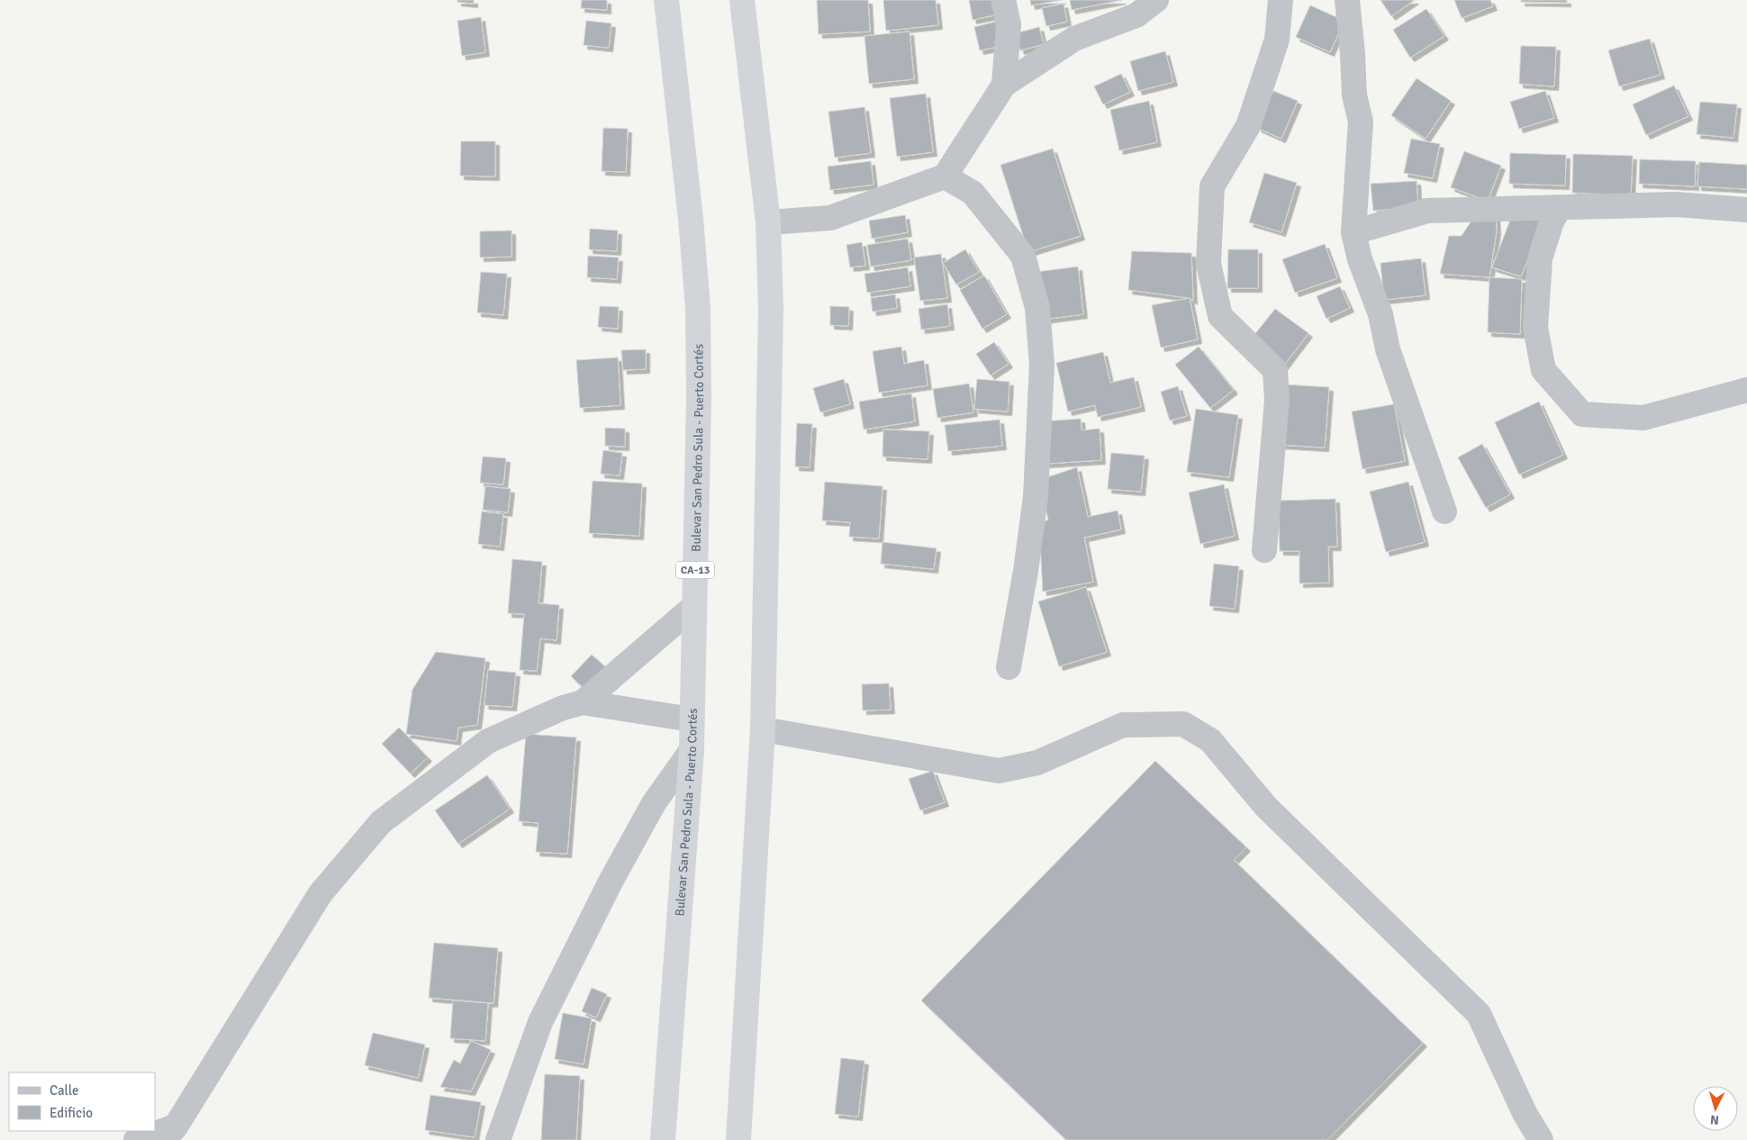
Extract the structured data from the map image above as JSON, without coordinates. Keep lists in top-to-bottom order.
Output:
{
  "streets": {
    "highway": ["Bulevar San Pedro Sula - Puerto Cortés", "CA-13"]
  },
  "legend": ["Calle", "Edificio"],
  "north": "bottom"
}
